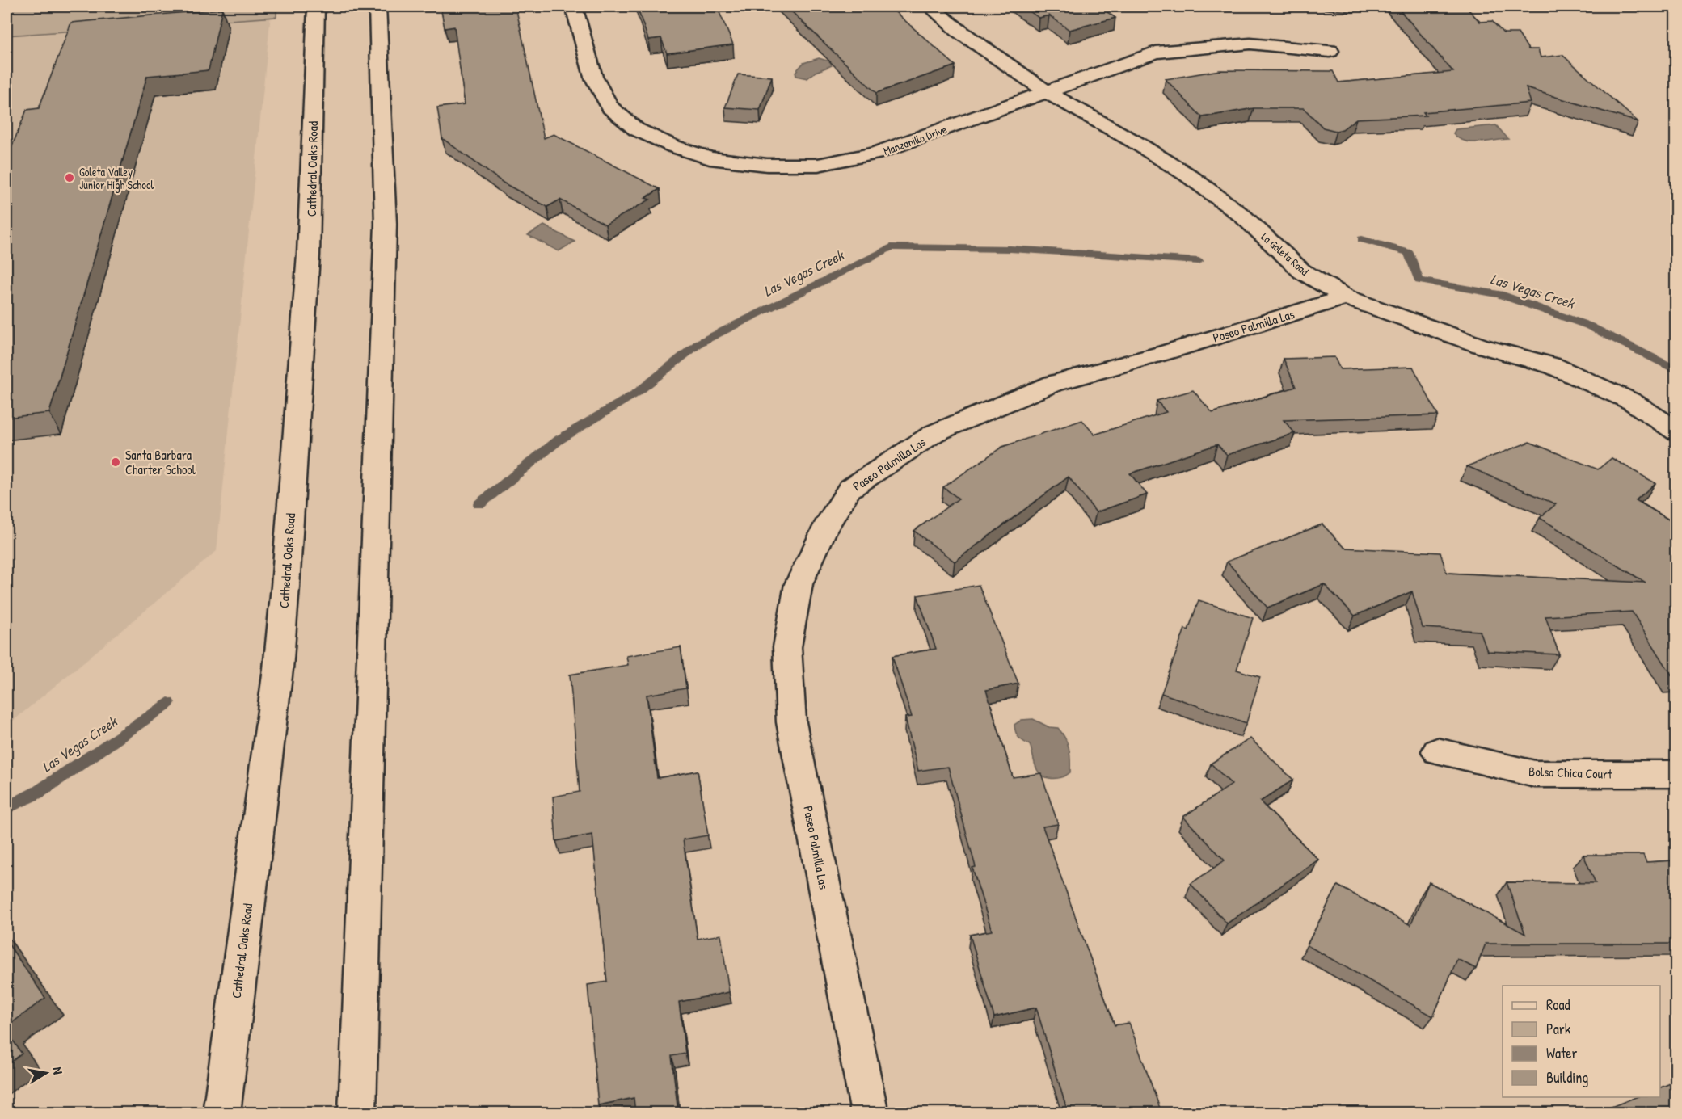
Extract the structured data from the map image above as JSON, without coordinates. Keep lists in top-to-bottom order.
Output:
{
  "streets": {
    "street": [
      "Manzanillo Drive",
      "Cathedral Oaks Road",
      "La Goleta Road",
      "Paseo Palmilla Las",
      "Bolsa Chica Court"
    ]
  },
  "crossings": [
    ["Manzanillo Drive", "La Goleta Road"],
    ["La Goleta Road", "Paseo Palmilla Las"]
  ],
  "water": ["Las Vegas Creek"],
  "places": ["Goleta Valley Junior High School", "Santa Barbara Charter School"],
  "legend": [
    "Road",
    "Park",
    "Water",
    "Building"
  ],
  "north": "right"
}
